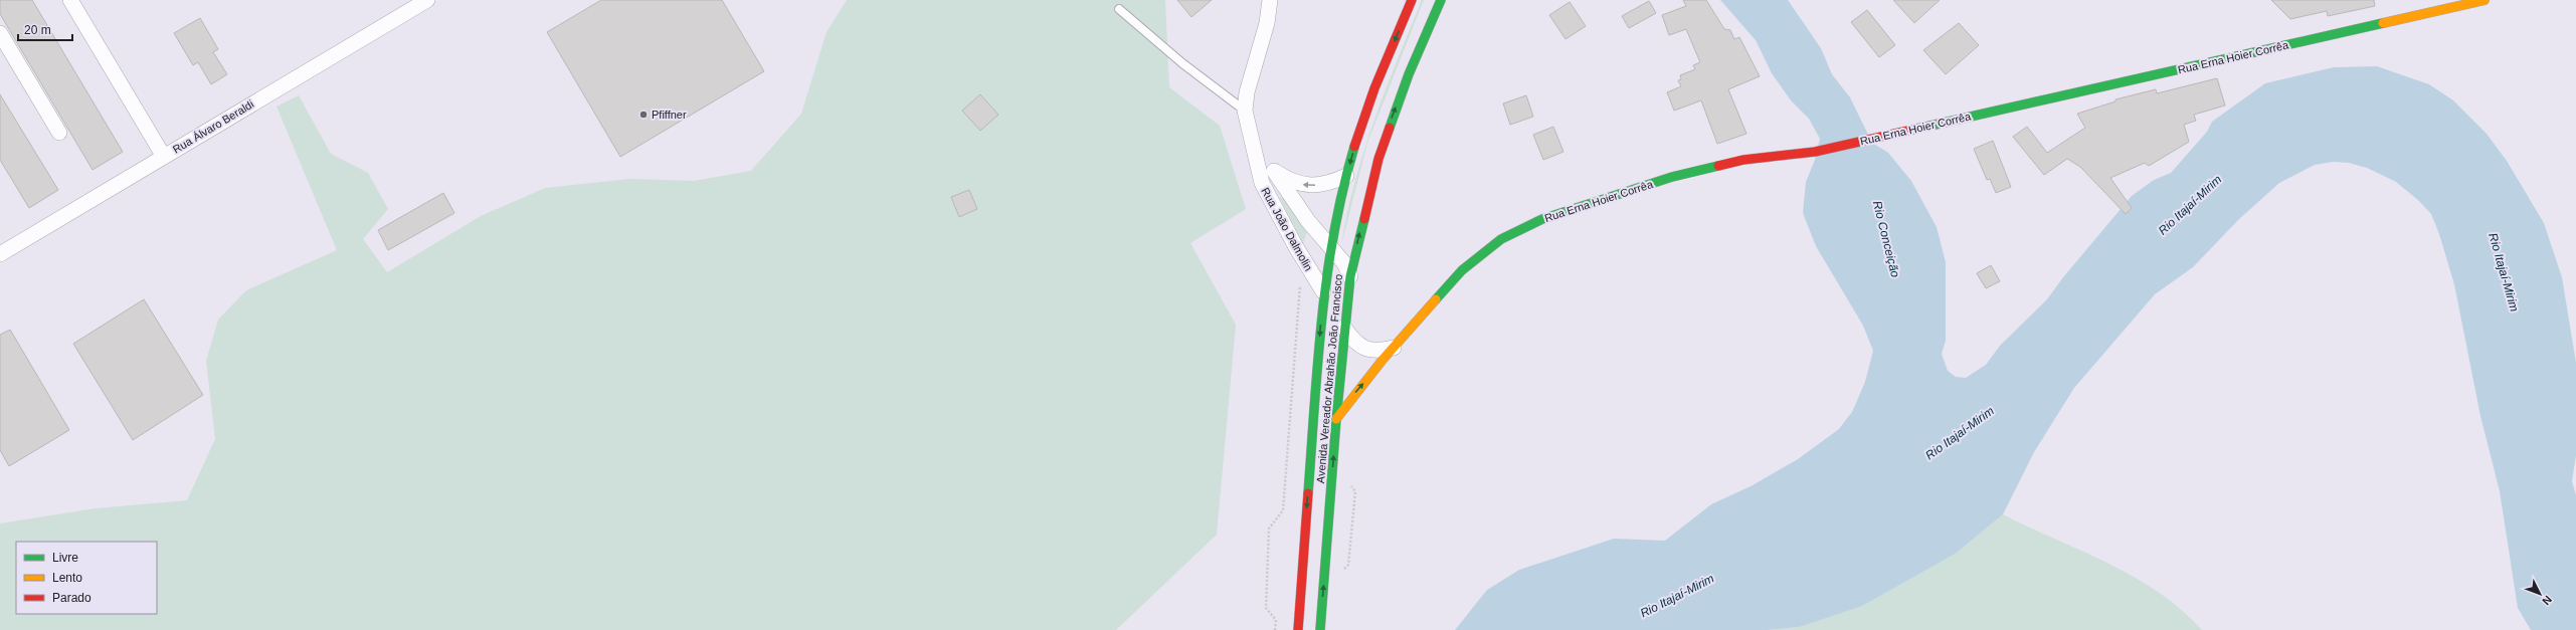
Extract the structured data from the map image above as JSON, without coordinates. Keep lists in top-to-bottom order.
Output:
{
  "streets": {
    "main road": ["Rua Erna Hoier Corrêa", "Avenida Vereador Abrahão João Francisco"],
    "street": ["Rua Álvaro Beraldi", "Rua João Dalmolin"]
  },
  "crossings": [
    ["Rua Erna Hoier Corrêa", "Avenida Vereador Abrahão João Francisco"],
    ["Rua João Dalmolin", "Avenida Vereador Abrahão João Francisco"]
  ],
  "water": ["Rio Itajaí-Mirim", "Rio Conceição"],
  "places": ["Pfiffner"],
  "legend": ["Livre", "Lento", "Parado"],
  "scale_bar": "20 m",
  "north": "bottom right"
}
